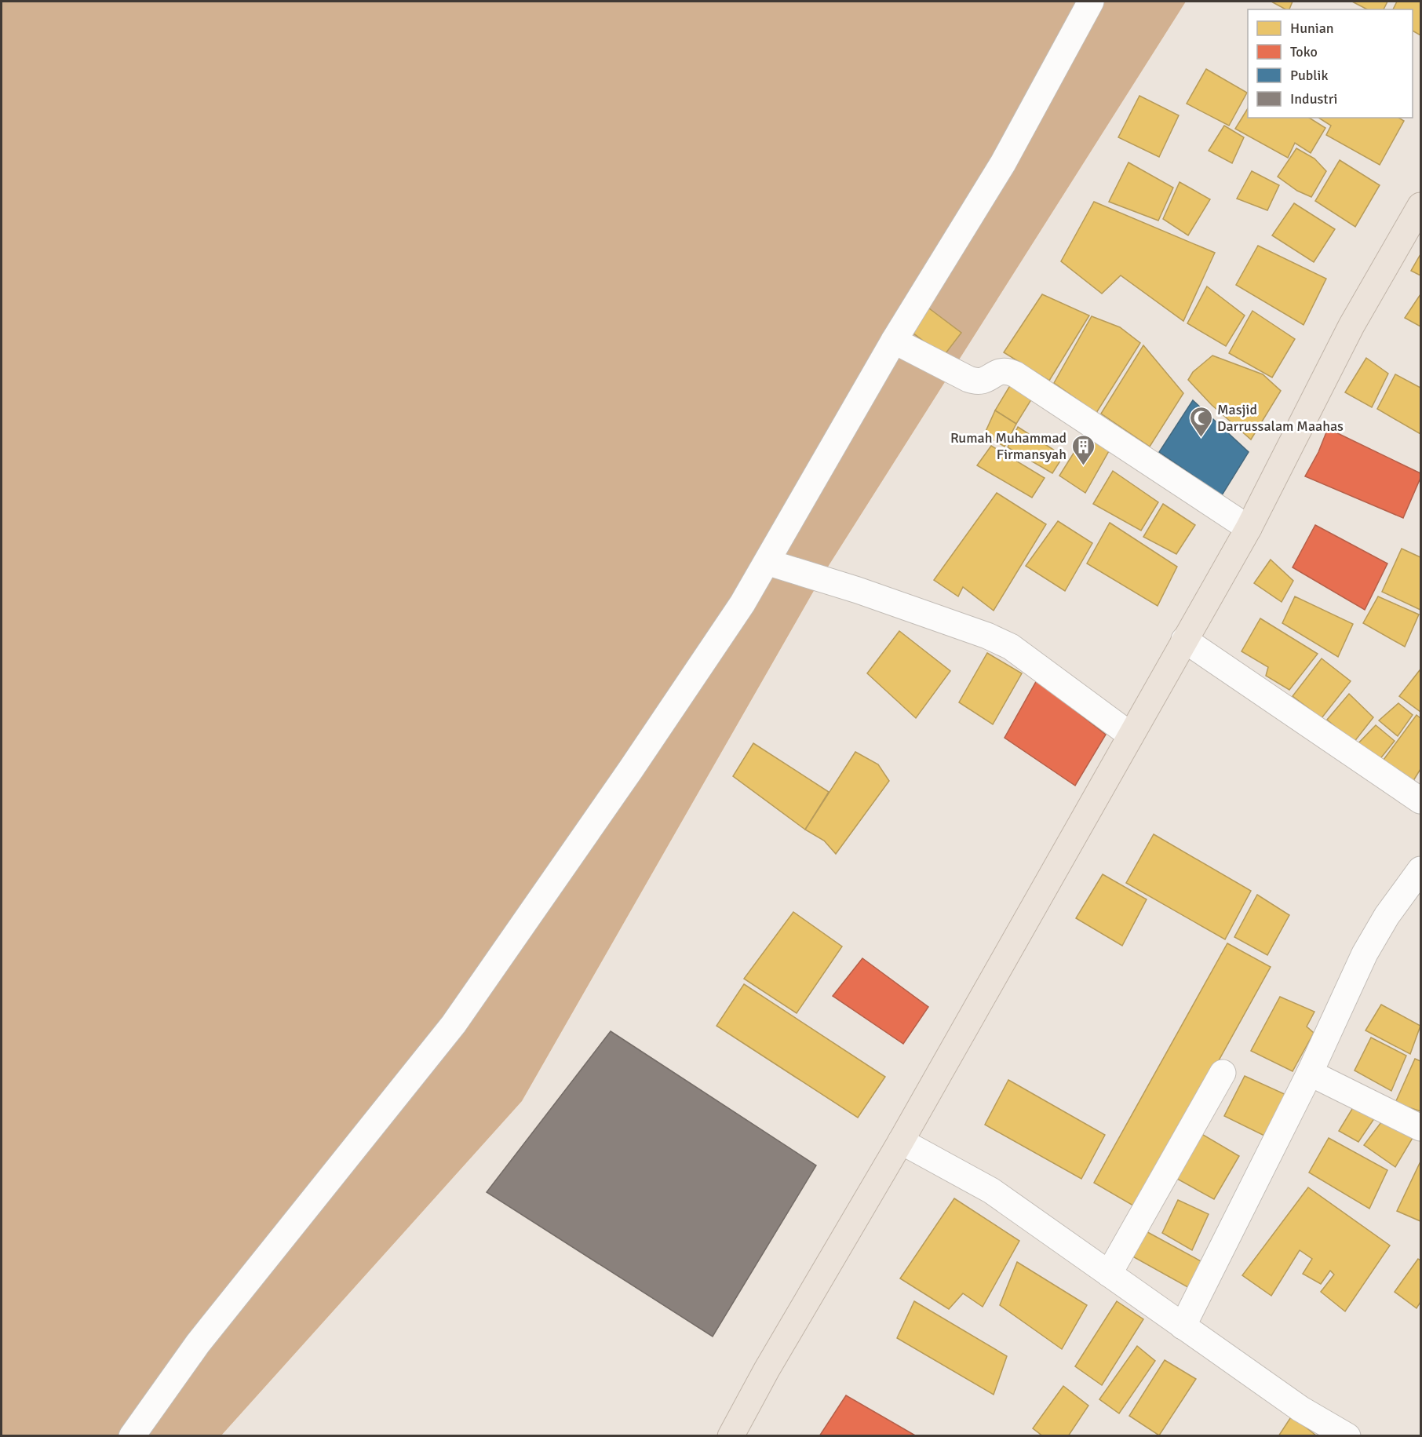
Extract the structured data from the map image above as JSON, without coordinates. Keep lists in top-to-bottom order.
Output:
{
  "places": {
    "mosque": ["Masjid Darrussalam Maahas"],
    "building": ["Rumah Muhammad Firmansyah"]
  },
  "legend": [
    "Hunian",
    "Toko",
    "Publik",
    "Industri"
  ]
}
